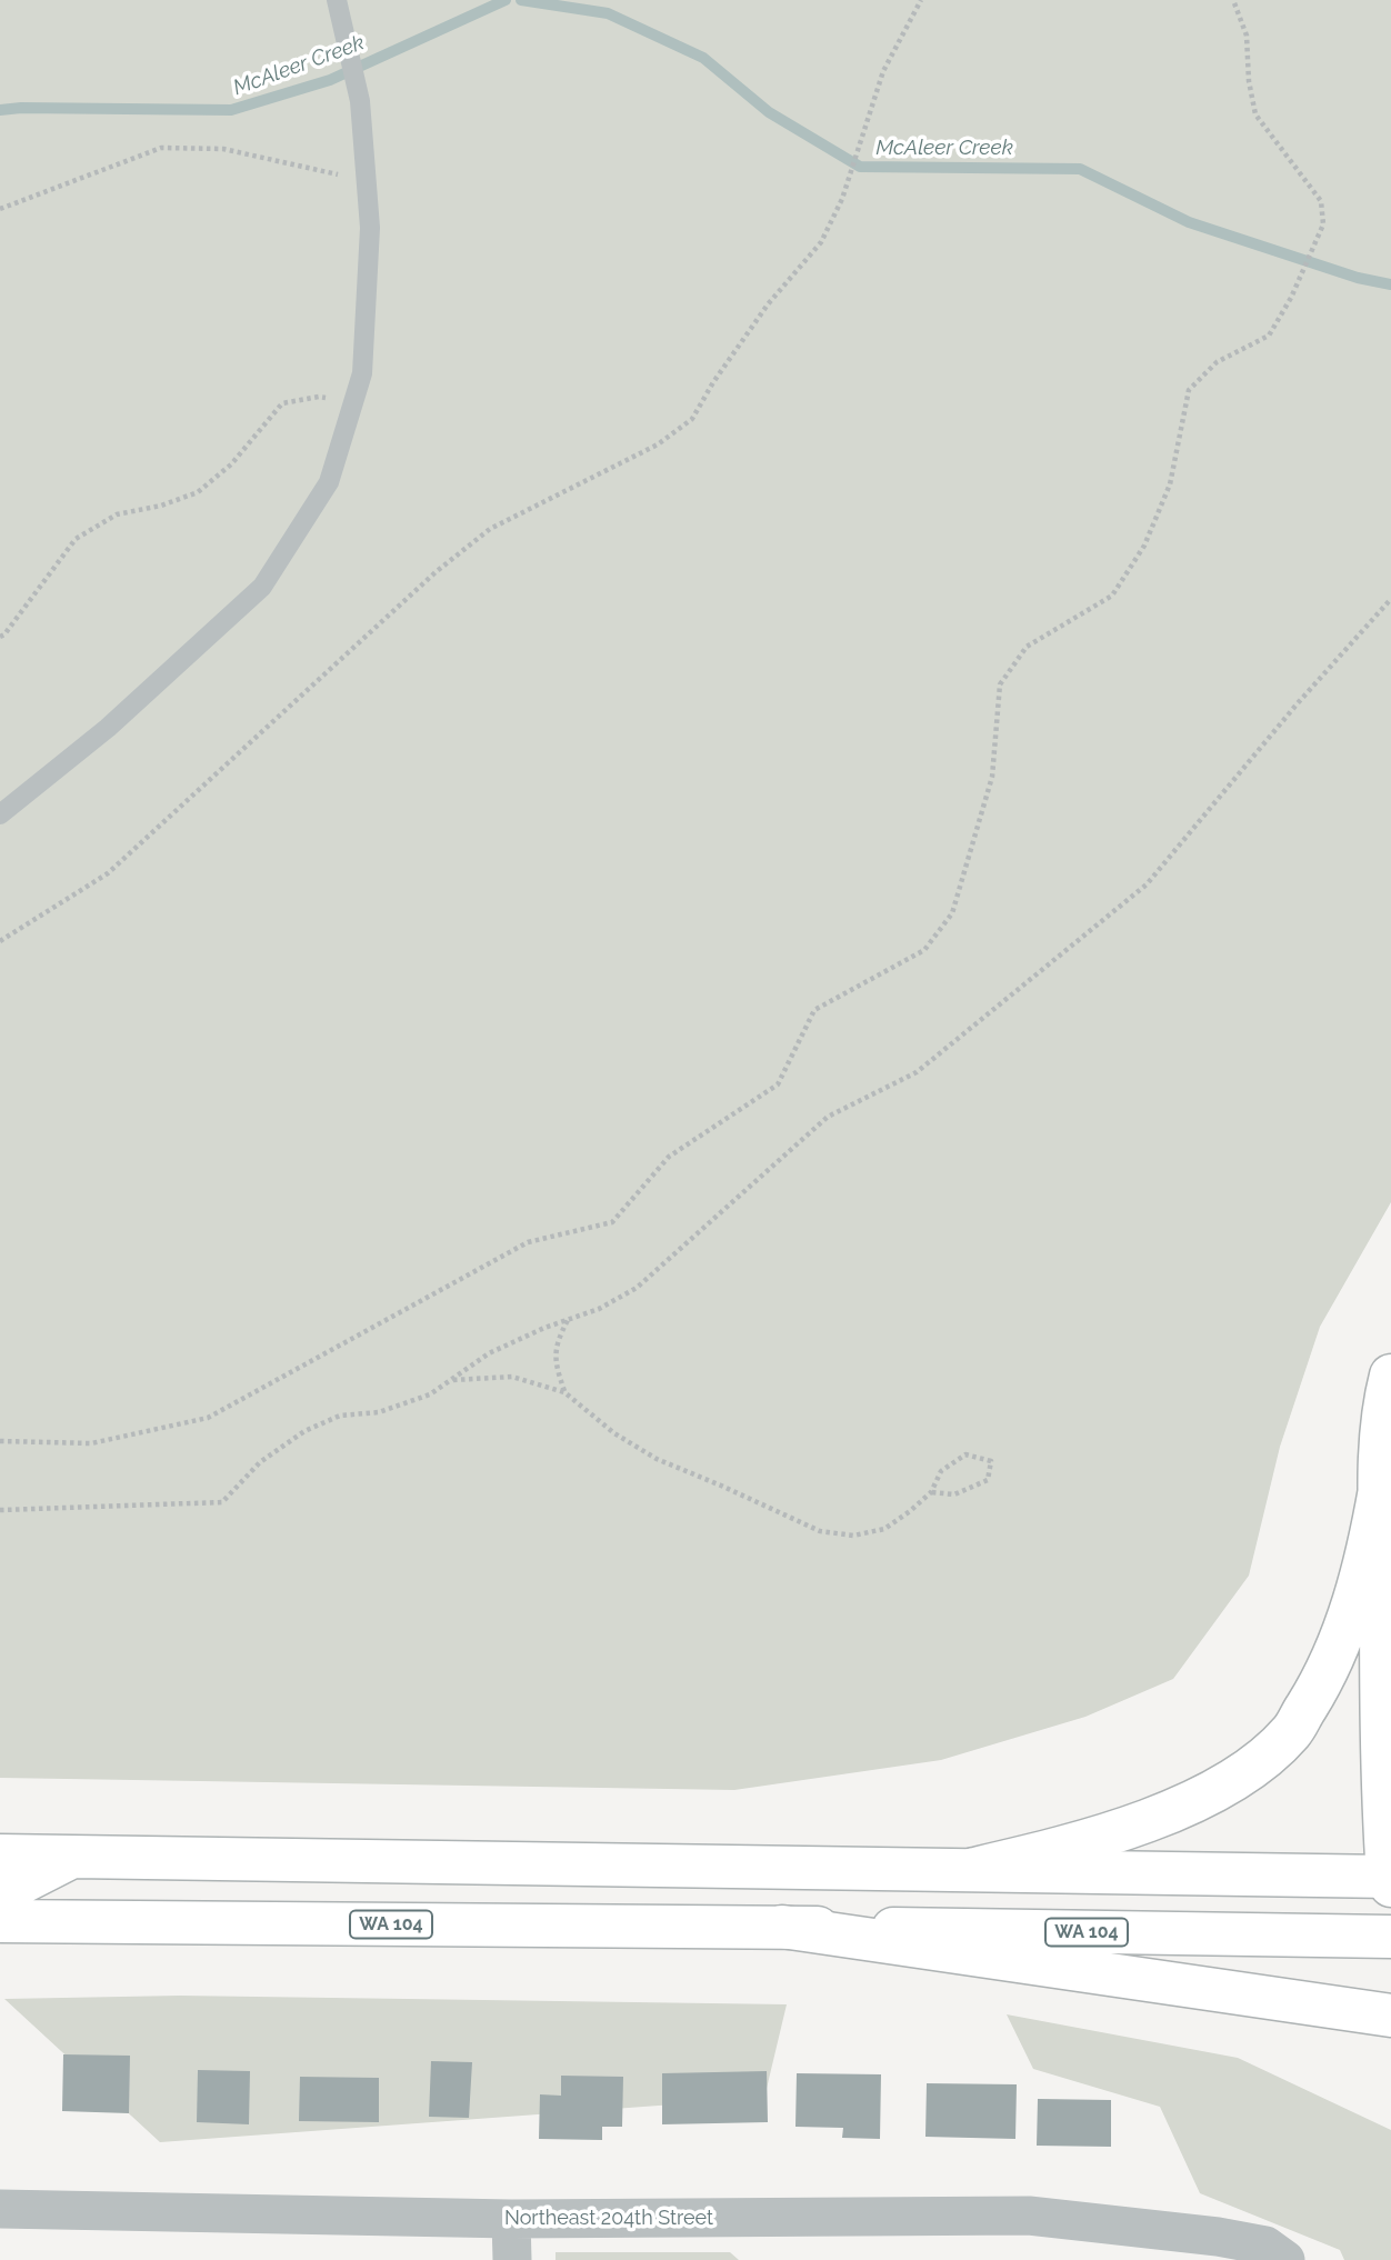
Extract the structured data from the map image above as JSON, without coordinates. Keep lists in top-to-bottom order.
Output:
{
  "streets": {
    "main road": ["WA 104"],
    "street": ["Northeast 204th Street"]
  },
  "water": ["McAleer Creek"]
}
